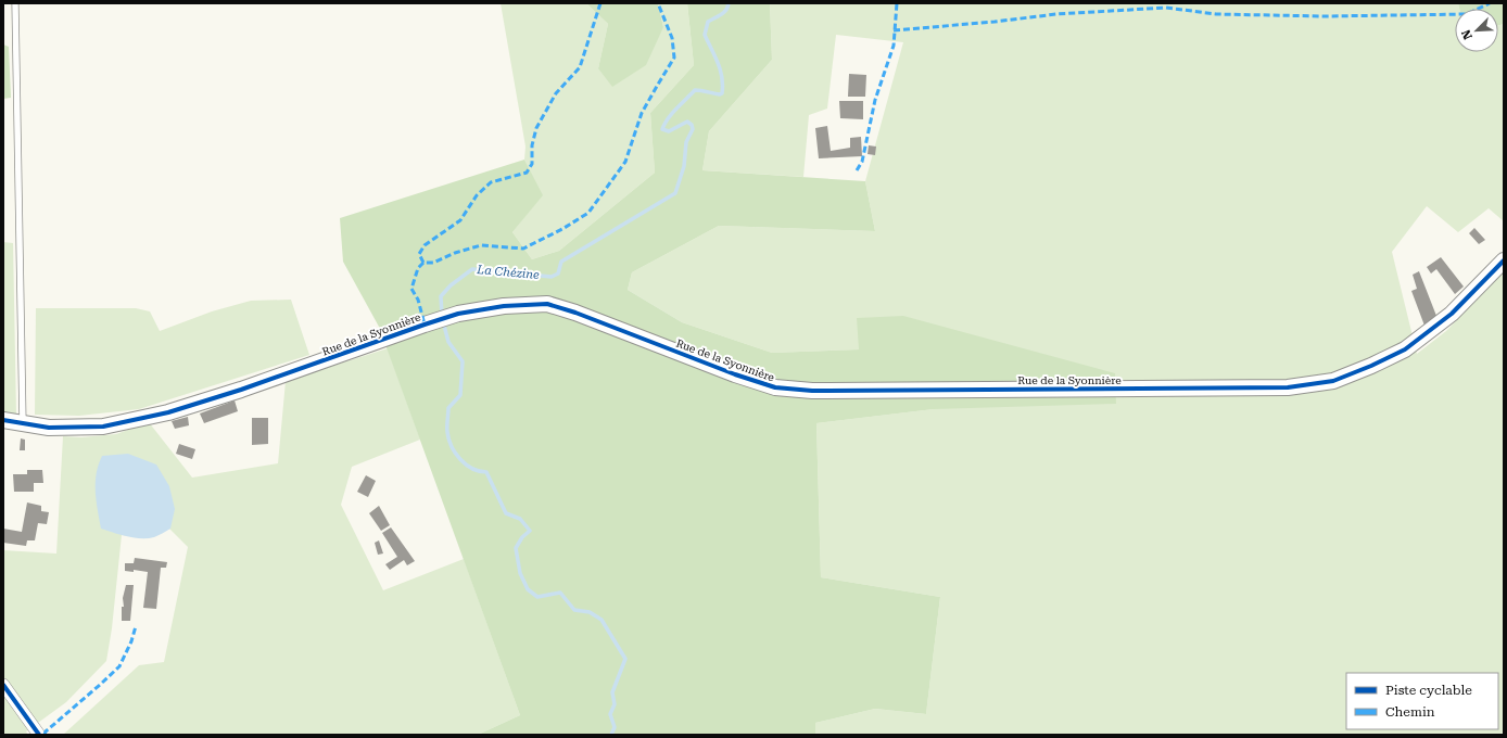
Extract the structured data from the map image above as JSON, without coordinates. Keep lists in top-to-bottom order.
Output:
{
  "streets": {
    "street": ["Rue de la Syonnière"]
  },
  "water": ["La Chézine"],
  "legend": ["Piste cyclable", "Chemin"],
  "north": "bottom left"
}
